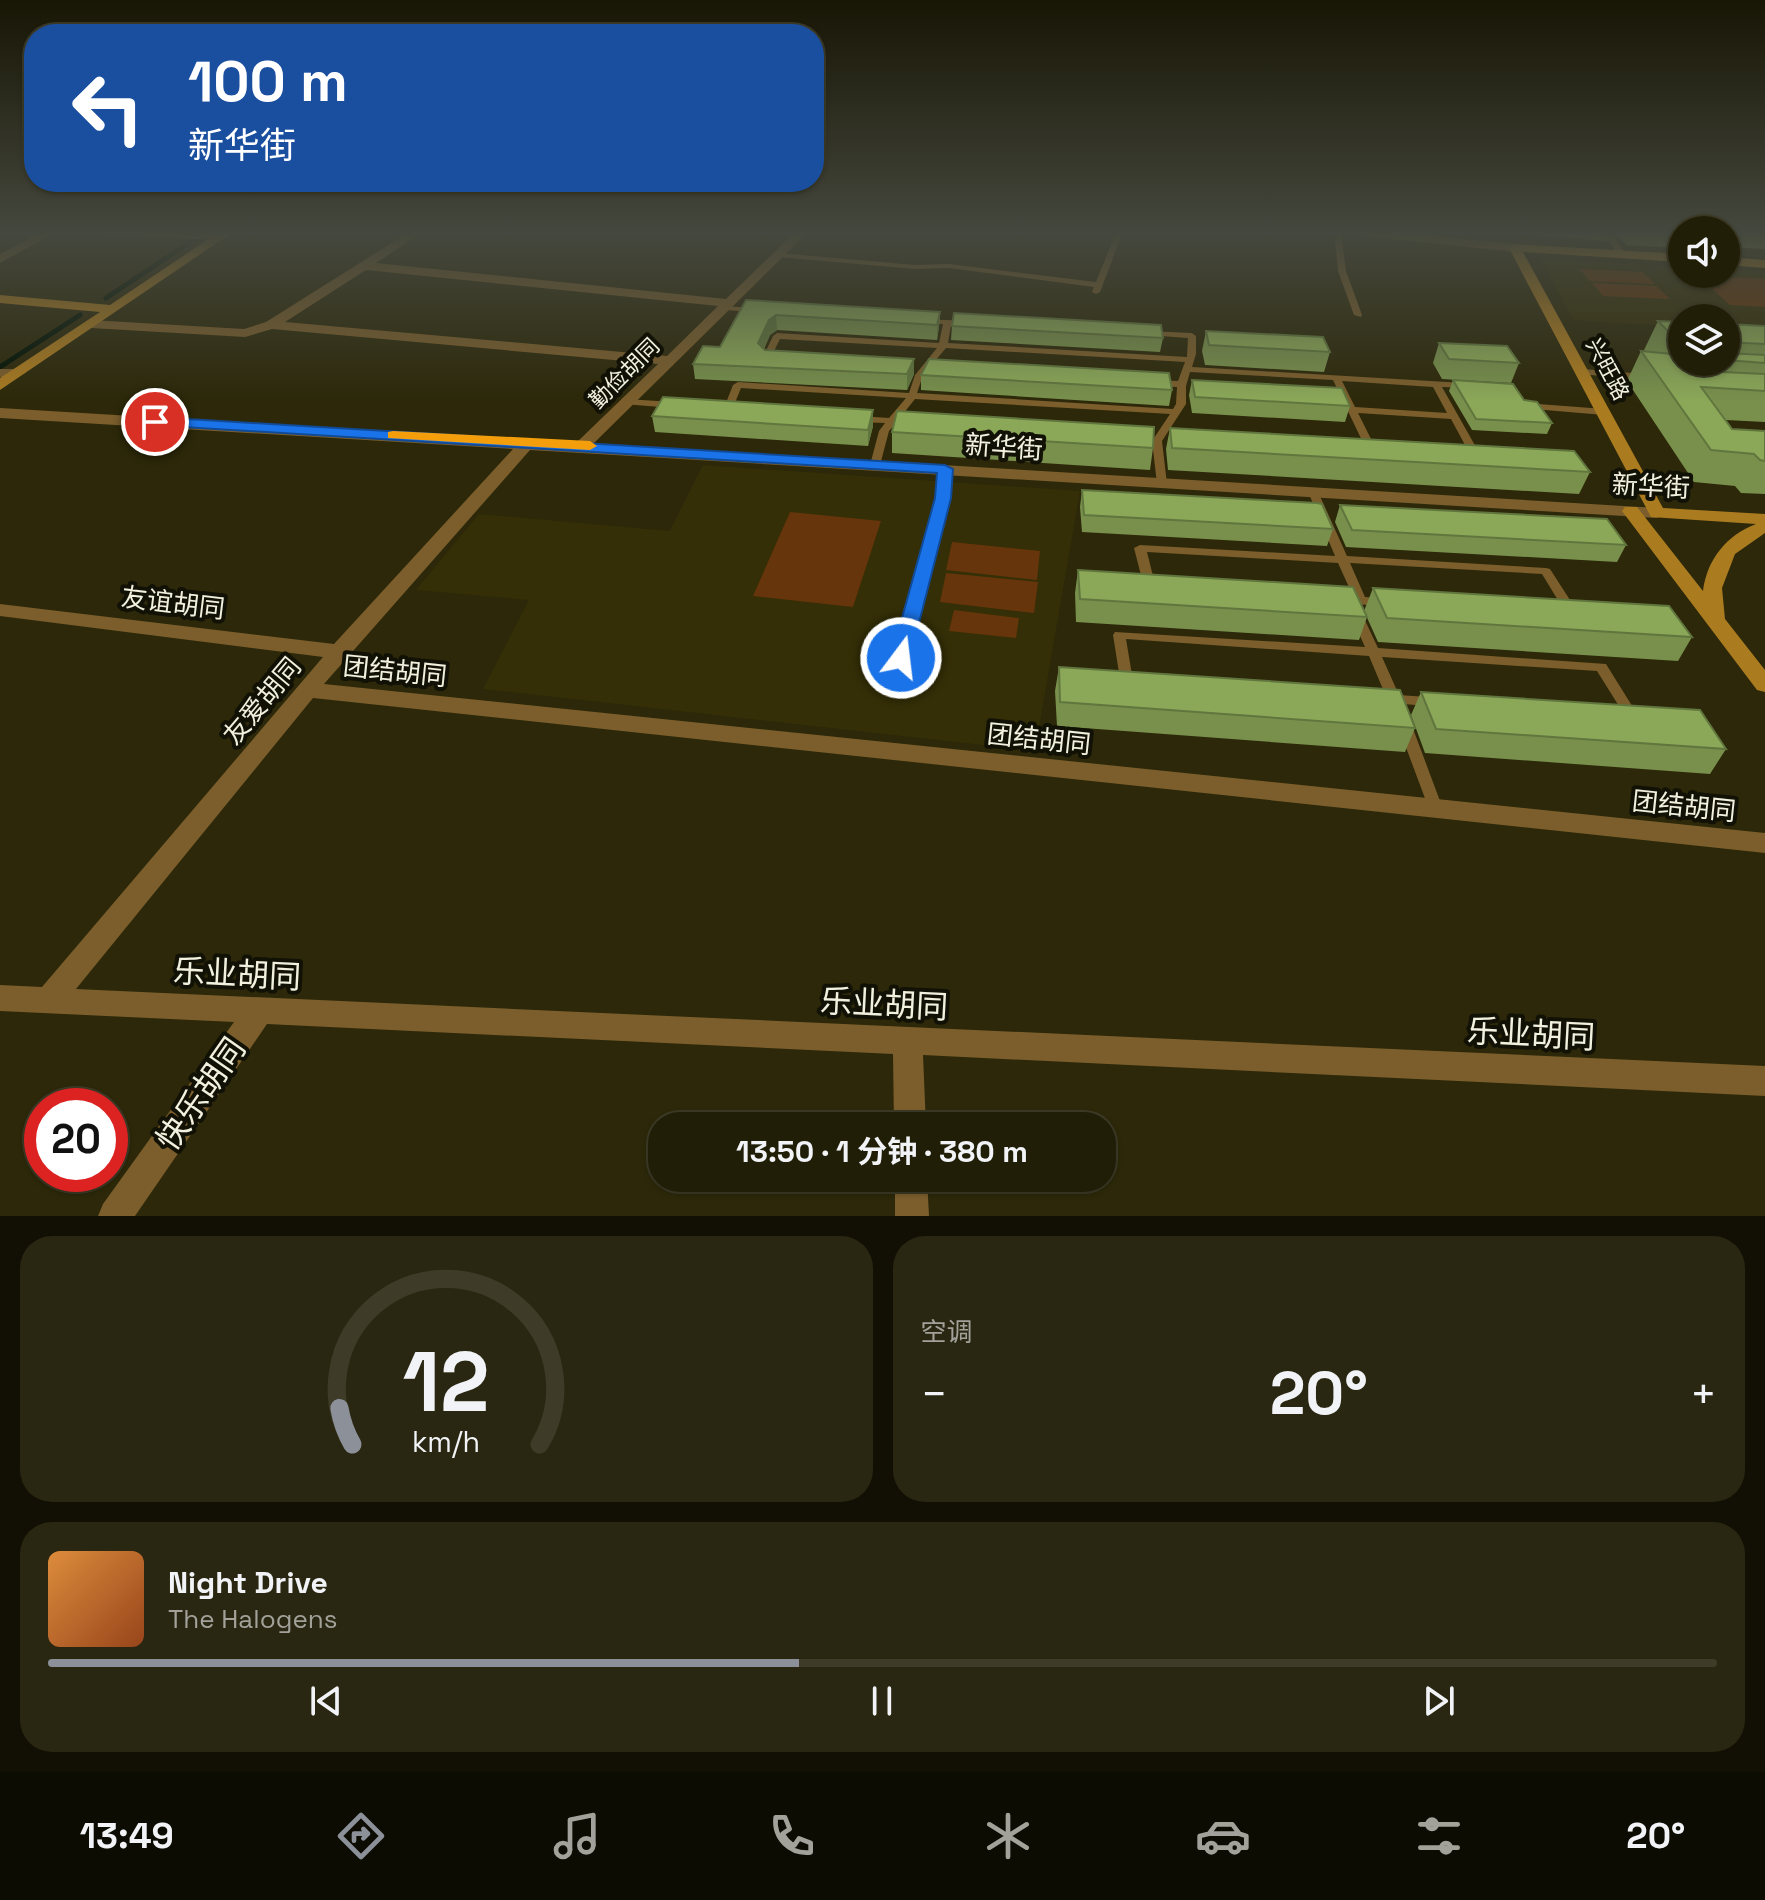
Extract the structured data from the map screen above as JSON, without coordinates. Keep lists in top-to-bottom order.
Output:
{
  "streets": {
    "street": [
      "兴旺路",
      "勤俭胡同",
      "新华街",
      "友谊胡同",
      "团结胡同",
      "友爱胡同",
      "乐业胡同",
      "快乐胡同"
    ]
  },
  "crossings": [
    ["兴旺路", "新华街"],
    ["勤俭胡同", "新华街"],
    ["新华街", "友爱胡同"],
    ["友谊胡同", "友爱胡同"],
    ["团结胡同", "友爱胡同"],
    ["友爱胡同", "乐业胡同"],
    ["乐业胡同", "快乐胡同"]
  ],
  "page": {
    "turn": ["100 m", "新华街"],
    "limit": "20",
    "trip": "13:50 · 1 分钟 · 380 m",
    "tile": "空调",
    "heat": ["−", "20°", "+"],
    "song": ["Night Drive", "The Halogens"],
    "tabs": ["13:49", "20°"],
    "gauge": ["12", "km/h"]
  }
}
